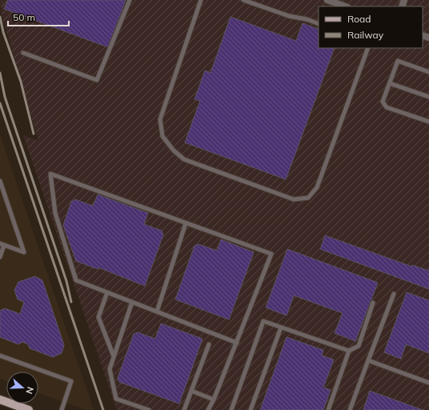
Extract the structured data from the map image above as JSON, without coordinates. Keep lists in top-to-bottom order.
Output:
{
  "legend": ["Road", "Railway"],
  "scale_bar": "50 m",
  "north": "right"
}
